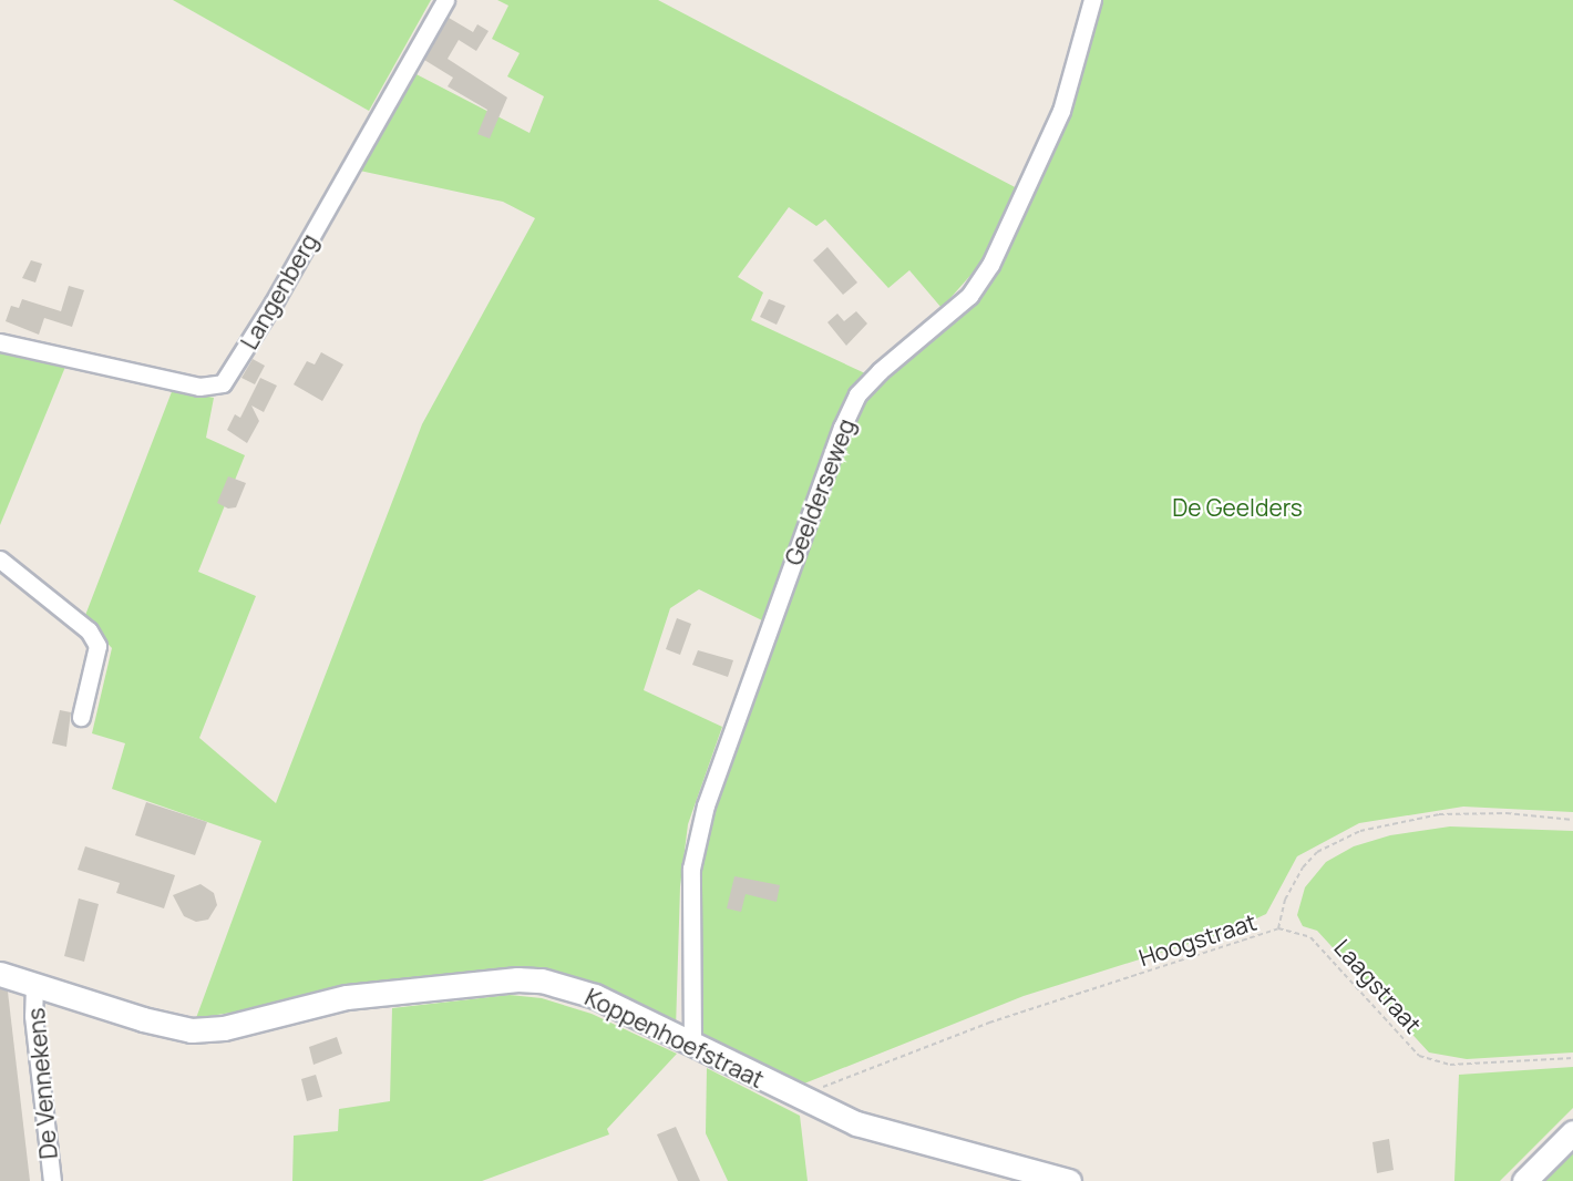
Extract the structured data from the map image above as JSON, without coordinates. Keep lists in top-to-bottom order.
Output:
{
  "streets": {
    "street": [
      "Langenberg",
      "Geelderseweg",
      "Koppenhoefstraat",
      "De Vennekens"
    ],
    "path": ["Hoogstraat", "Laagstraat"]
  },
  "crossings": [
    ["Geelderseweg", "Koppenhoefstraat"],
    ["Hoogstraat", "Laagstraat"],
    ["Hoogstraat", "Koppenhoefstraat"],
    ["Koppenhoefstraat", "De Vennekens"]
  ],
  "parks": ["De Geelders"]
}
